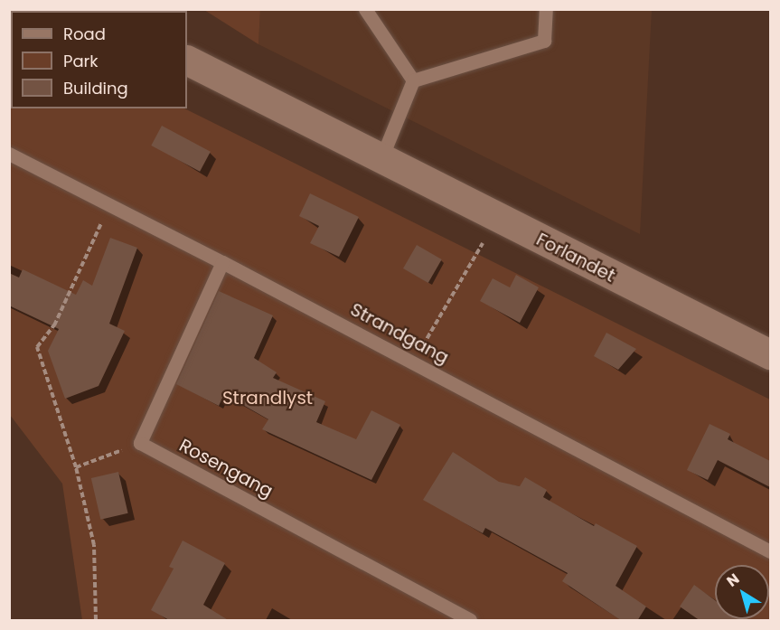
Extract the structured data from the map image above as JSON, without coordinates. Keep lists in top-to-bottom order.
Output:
{
  "streets": {
    "street": ["Forlandet"],
    "lane": ["Strandgang", "Rosengang"]
  },
  "parks": ["Strandlyst"],
  "legend": ["Road", "Park", "Building"],
  "north": "top left"
}
